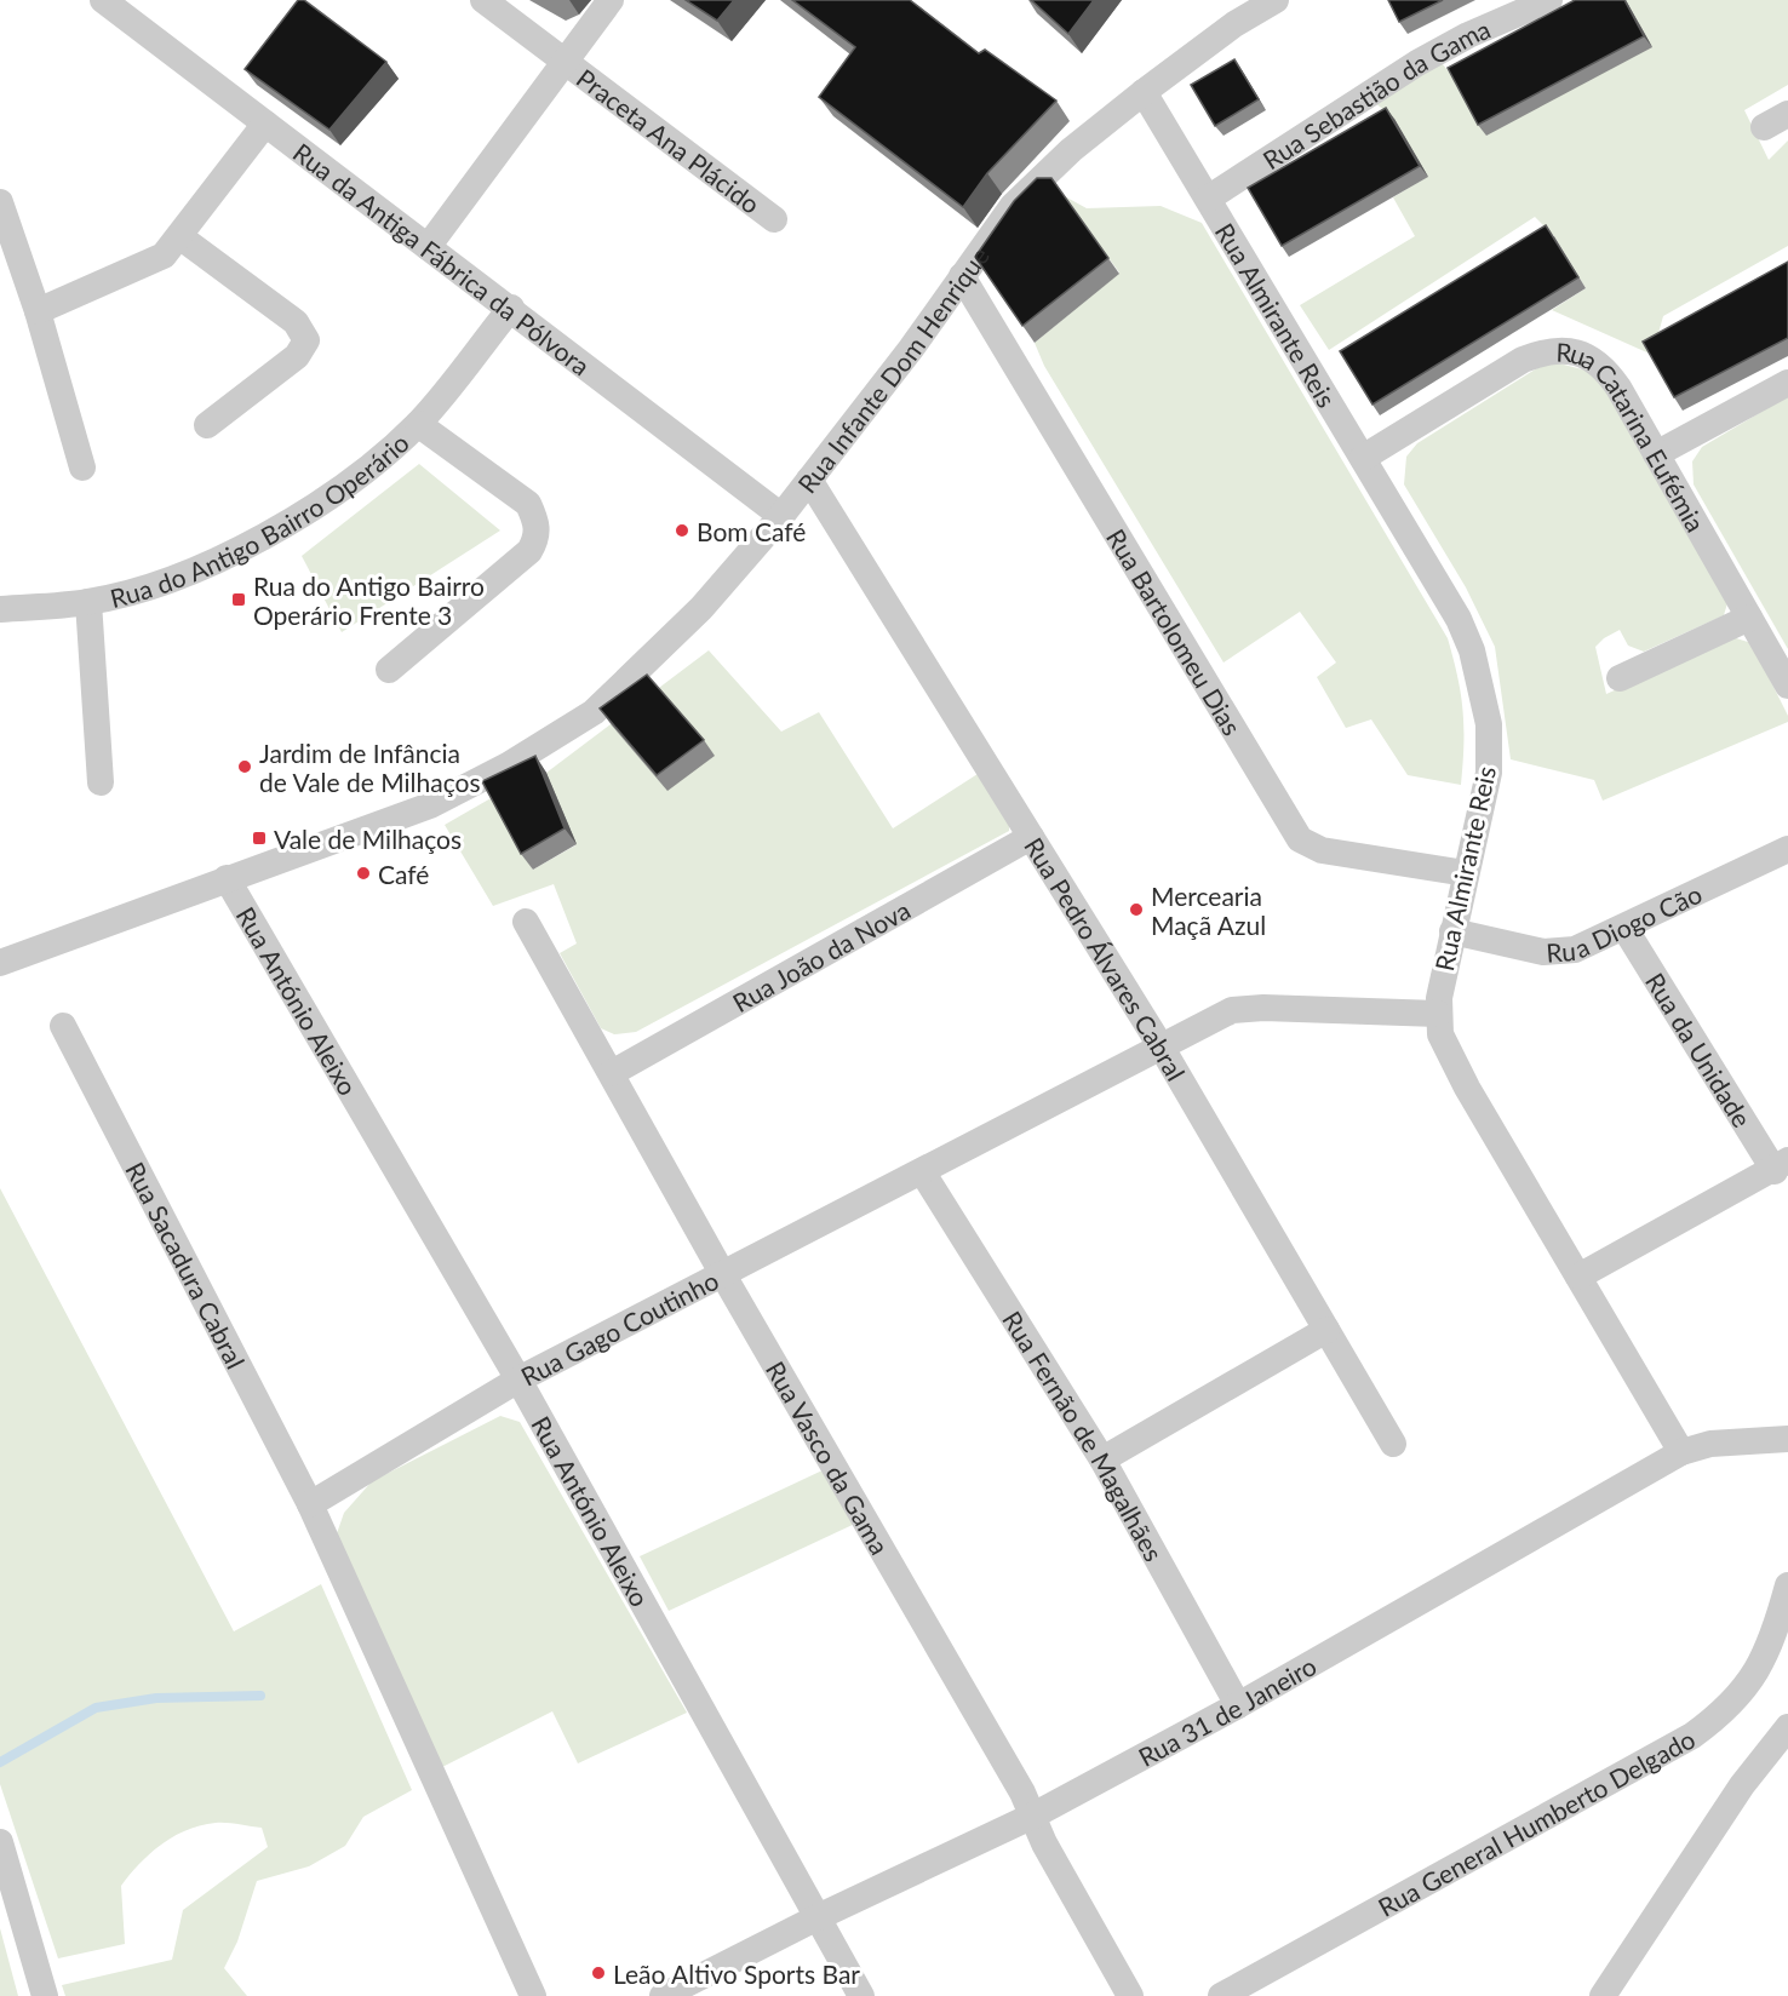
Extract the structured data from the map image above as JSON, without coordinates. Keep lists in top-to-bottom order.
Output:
{
  "streets": {
    "street": [
      "Rua Sebastião da Gama",
      "Praceta Ana Plácido",
      "Rua da Antiga Fábrica da Pólvora",
      "Rua Almirante Reis",
      "Rua Infante Dom Henrique",
      "Rua Catarina Eufémia",
      "Rua do Antigo Bairro Operário",
      "Rua Bartolomeu Dias",
      "Rua Diogo Cão",
      "Rua João da Nova",
      "Rua Pedro Álvares Cabral",
      "Rua António Aleixo",
      "Rua da Unidade",
      "Rua Sacadura Cabral",
      "Rua Gago Coutinho",
      "Rua Fernão de Magalhães",
      "Rua Vasco da Gama",
      "Rua 31 de Janeiro",
      "Rua General Humberto Delgado"
    ]
  },
  "crossings": [
    ["Rua Sebastião da Gama", "Rua Almirante Reis"],
    ["Rua da Antiga Fábrica da Pólvora", "Rua Infante Dom Henrique"],
    ["Rua da Antiga Fábrica da Pólvora", "Rua do Antigo Bairro Operário"],
    ["Rua Almirante Reis", "Rua Infante Dom Henrique"],
    ["Rua Almirante Reis", "Rua Catarina Eufémia"],
    ["Rua Almirante Reis", "Rua Bartolomeu Dias"],
    ["Rua Almirante Reis", "Rua Diogo Cão"],
    ["Rua Almirante Reis", "Rua Gago Coutinho"],
    ["Rua Almirante Reis", "Rua 31 de Janeiro"],
    ["Rua Infante Dom Henrique", "Rua Bartolomeu Dias"],
    ["Rua Infante Dom Henrique", "Rua Pedro Álvares Cabral"],
    ["Rua Infante Dom Henrique", "Rua António Aleixo"],
    ["Rua Diogo Cão", "Rua da Unidade"],
    ["Rua João da Nova", "Rua Pedro Álvares Cabral"],
    ["Rua João da Nova", "Rua Vasco da Gama"],
    ["Rua Pedro Álvares Cabral", "Rua Gago Coutinho"],
    ["Rua António Aleixo", "Rua Gago Coutinho"],
    ["Rua António Aleixo", "Rua 31 de Janeiro"],
    ["Rua Sacadura Cabral", "Rua Gago Coutinho"],
    ["Rua Gago Coutinho", "Rua Fernão de Magalhães"],
    ["Rua Gago Coutinho", "Rua Vasco da Gama"],
    ["Rua Fernão de Magalhães", "Rua 31 de Janeiro"],
    ["Rua Vasco da Gama", "Rua 31 de Janeiro"]
  ],
  "places": {
    "other": [
      "Bom Café",
      "Jardim de Infância de Vale de Milhaços",
      "Café",
      "Mercearia Maçã Azul",
      "Leão Altivo Sports Bar"
    ],
    "transit": ["Rua do Antigo Bairro Operário Frente 3", "Vale de Milhaços"]
  }
}
